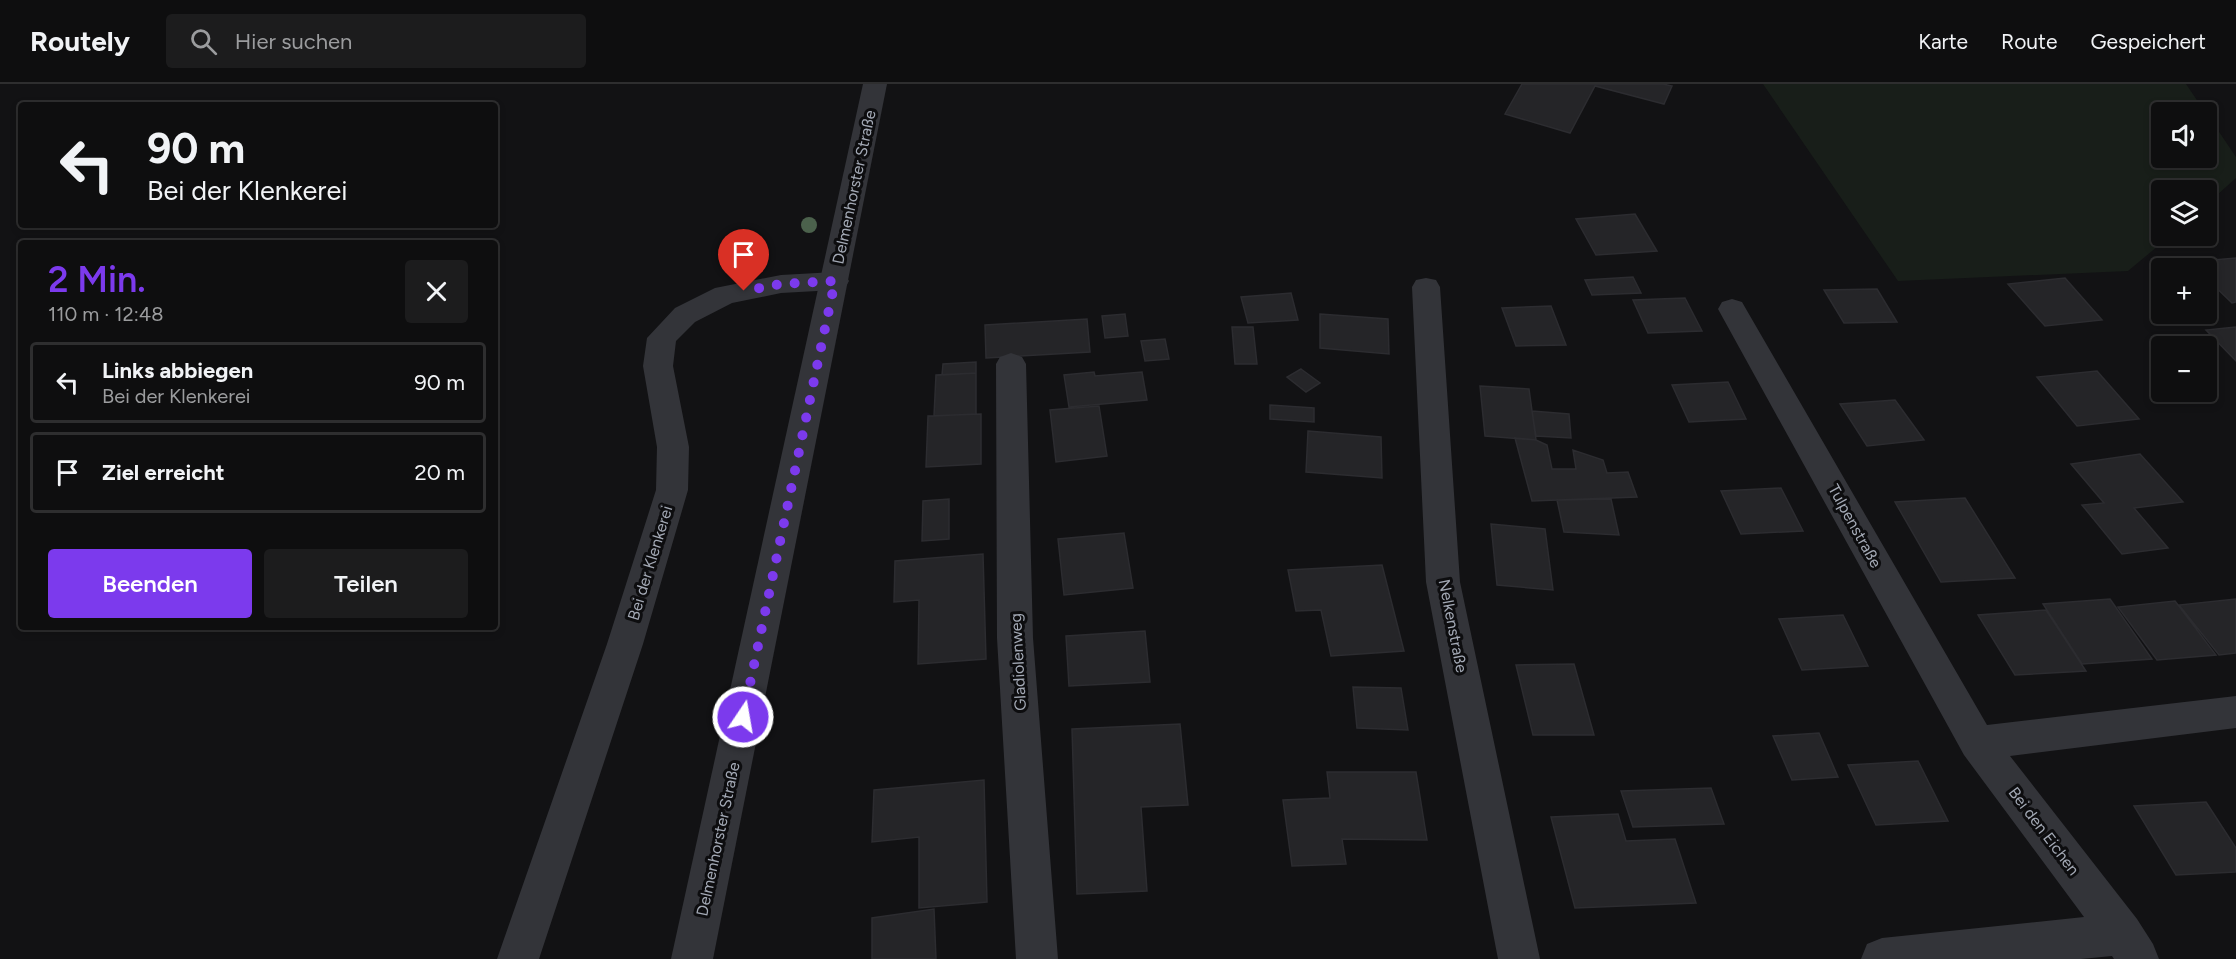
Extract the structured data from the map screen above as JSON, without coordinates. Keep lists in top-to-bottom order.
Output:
{
  "streets": {
    "street": [
      "Delmenhorster Straße",
      "Tulpenstraße",
      "Bei der Klenkerei",
      "Nelkenstraße",
      "Gladiolenweg",
      "Bei den Eichen"
    ]
  },
  "crossings": [
    ["Delmenhorster Straße", "Bei der Klenkerei"],
    ["Tulpenstraße", "Bei den Eichen"]
  ],
  "page": {
    "header": "Routely",
    "search": "Hier suchen",
    "nav": ["Karte", "Route", "Gespeichert"],
    "map_buttons": ["+", "−"],
    "turn": ["90 m", "Bei der Klenkerei"],
    "heading": ["2 Min.", "110 m · 12:48"],
    "list": [
      {
        "name": "Links abbiegen",
        "note": "Bei der Klenkerei",
        "value": "90 m"
      },
      {
        "name": "Ziel erreicht",
        "value": "20 m"
      }
    ],
    "buttons": ["Beenden", "Teilen"]
  }
}
